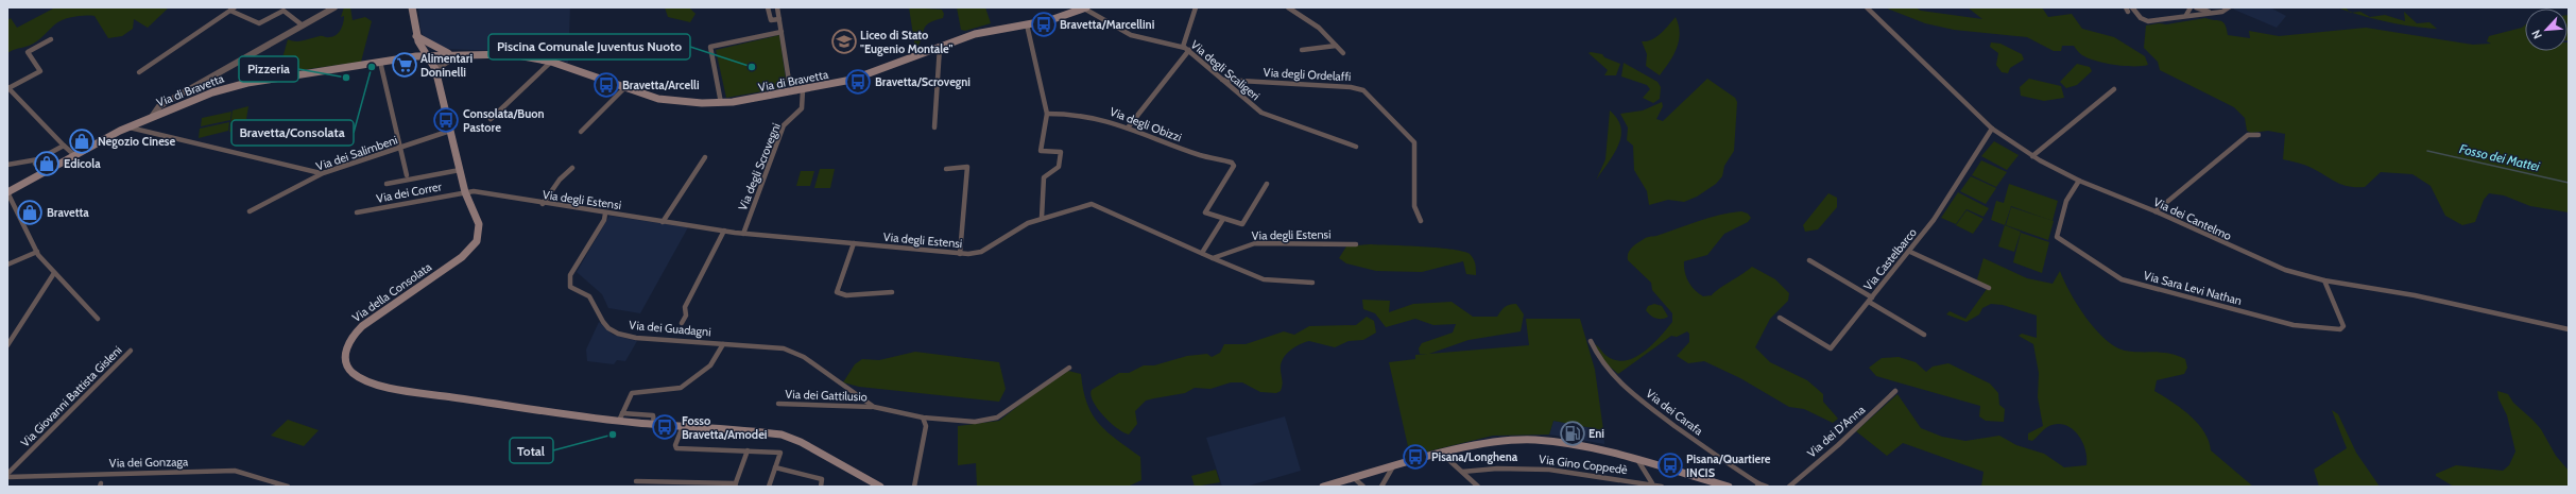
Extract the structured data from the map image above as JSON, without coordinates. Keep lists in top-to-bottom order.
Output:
{
  "streets": {
    "main road": ["Via di Bravetta", "Via della Consolata"],
    "street": [
      "Via degli Scaligeri",
      "Via degli Ordelaffi",
      "Via degli Obizzi",
      "Via dei Salimbeni",
      "Via degli Scrovegni",
      "Via dei Correr",
      "Via degli Estensi",
      "Via dei Cantelmo",
      "Via Castelbarco",
      "Via Sara Levi Nathan",
      "Via dei Guadagni",
      "Via dei Gattilusio",
      "Via Giovanni Battista Gisleni",
      "Via dei Carafa",
      "Via dei D’Anna",
      "Via dei Gonzaga",
      "Via Gino Coppedè"
    ]
  },
  "crossings": [
    ["Via degli Scaligeri", "Via degli Ordelaffi"],
    ["Via degli Scaligeri", "Via di Bravetta"],
    ["Via di Bravetta", "Via degli Scrovegni"],
    ["Via di Bravetta", "Via della Consolata"],
    ["Via dei Salimbeni", "Via della Consolata"],
    ["Via degli Scrovegni", "Via degli Estensi"],
    ["Via dei Correr", "Via degli Estensi"],
    ["Via dei Correr", "Via della Consolata"],
    ["Via degli Estensi", "Via della Consolata"],
    ["Via degli Estensi", "Via dei Guadagni"],
    ["Via dei Cantelmo", "Via Castelbarco"],
    ["Via dei Cantelmo", "Via Sara Levi Nathan"],
    ["Via dei Guadagni", "Via dei Gattilusio"],
    ["Via Giovanni Battista Gisleni", "Via dei Gonzaga"]
  ],
  "water": ["Fosso dei Mattei"],
  "places": {
    "bus stop": [
      "Bravetta/Marcellini",
      "Bravetta/Scrovegni",
      "Bravetta/Arcelli",
      "Consolata/Buon Pastore",
      "Fosso Bravetta/Amodei",
      "Pisana/Longhena",
      "Pisana/Quartiere INCIS"
    ],
    "school or university": ["Liceo di Stato \"Eugenio Montale\""],
    "supermarket": ["Alimentari Doninelli"],
    "other": [
      "Bravetta/Consolata",
      "Piscina Comunale Juventus Nuoto",
      "Pizzeria",
      "Total"
    ],
    "shop": ["Negozio Cinese", "Edicola", "Bravetta"],
    "fuel station": ["Eni"]
  },
  "north": "bottom left"
}
